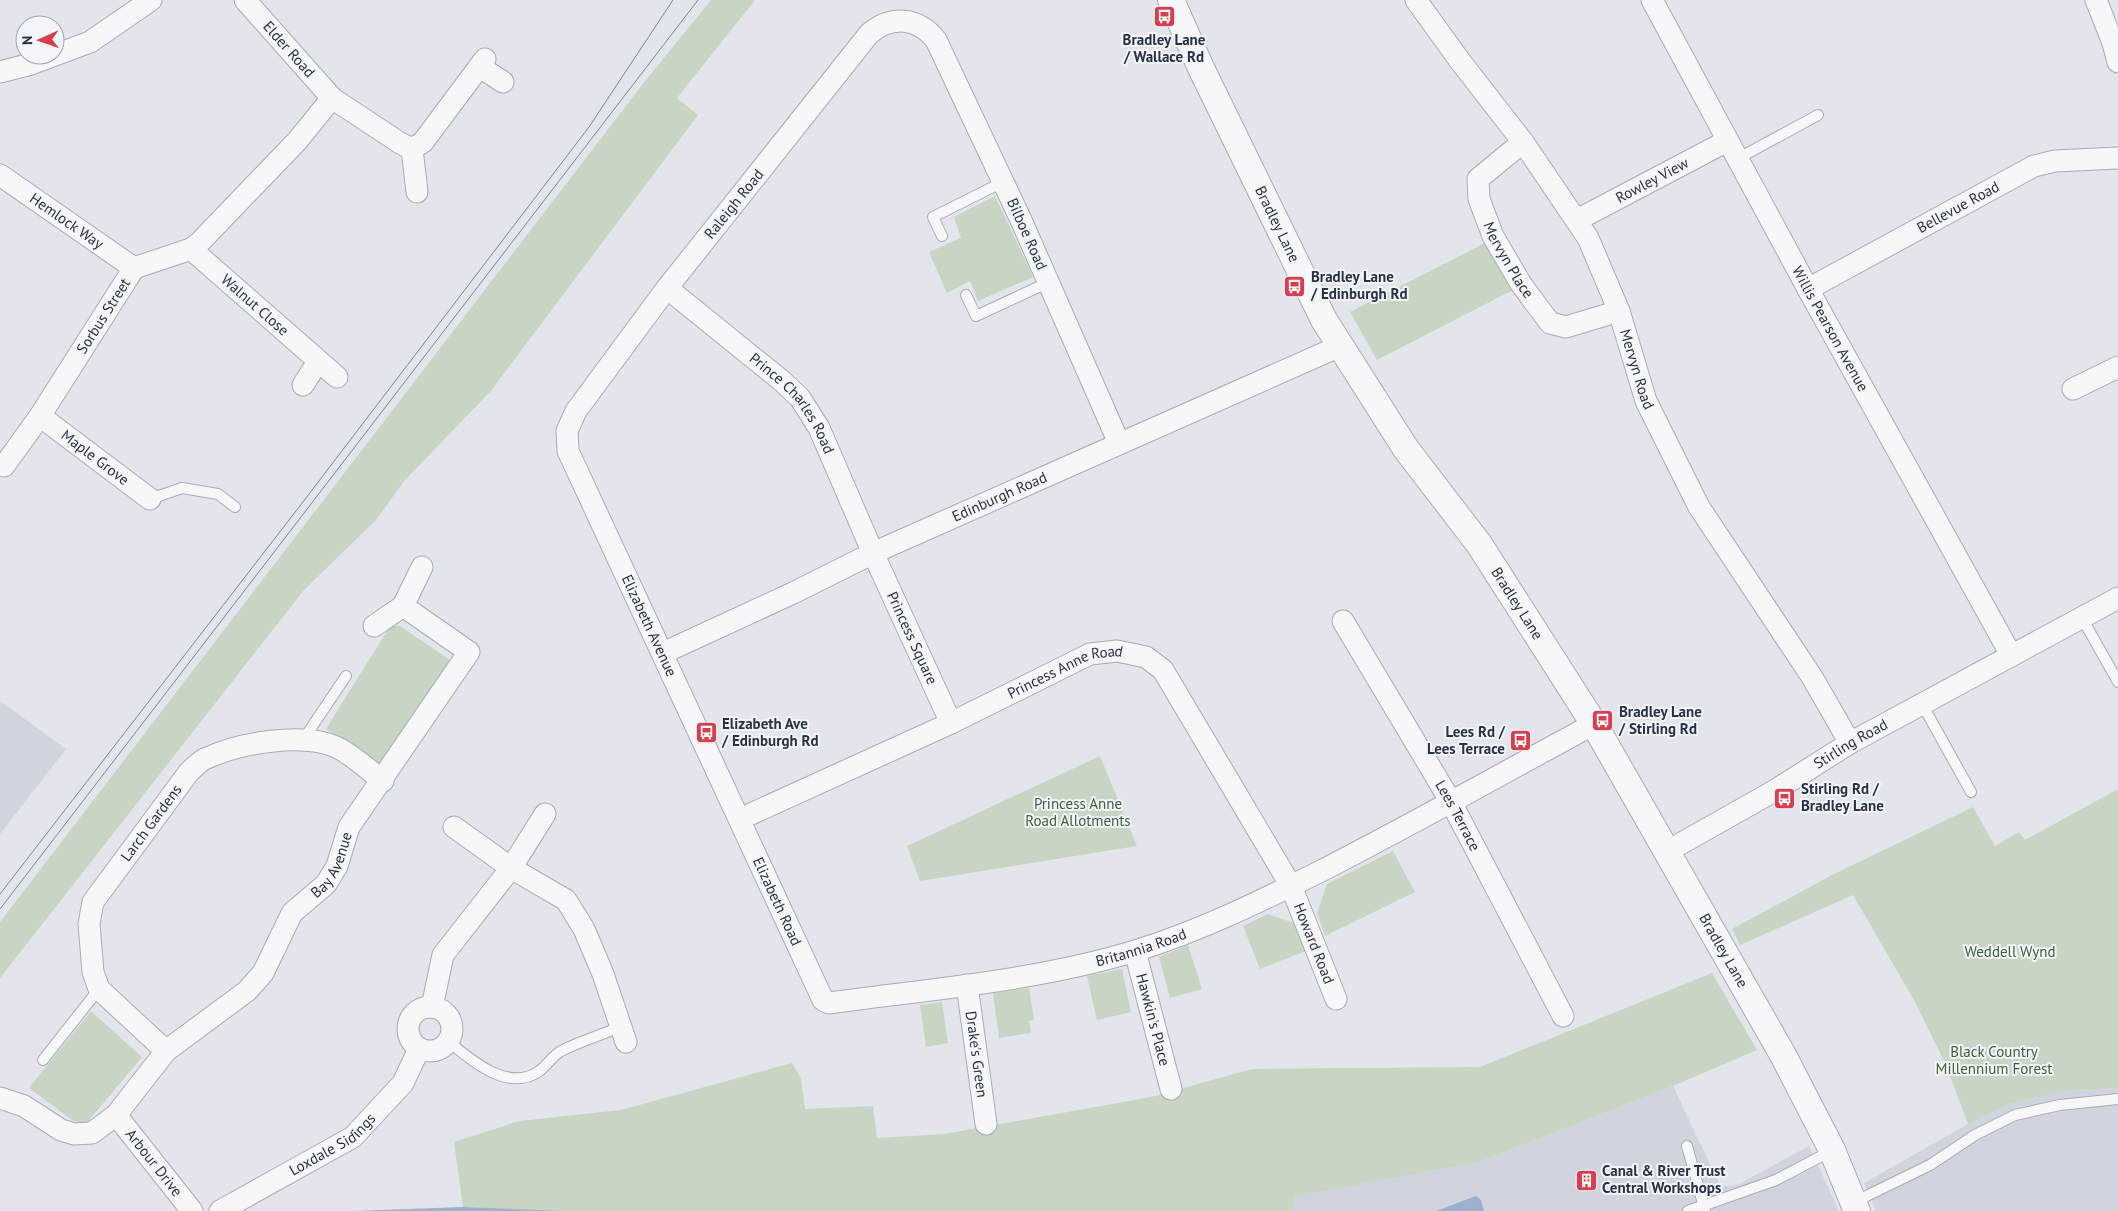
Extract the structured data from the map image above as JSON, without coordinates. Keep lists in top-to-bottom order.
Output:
{
  "streets": {
    "street": [
      "Elder Road",
      "Rowley View",
      "Raleigh Road",
      "Bellevue Road",
      "Hemlock Way",
      "Bradley Lane",
      "Bilboe Road",
      "Mervyn Place",
      "Walnut Close",
      "Sorbus Street",
      "Willis Pearson Avenue",
      "Mervyn Road",
      "Prince Charles Road",
      "Maple Grove",
      "Edinburgh Road",
      "Elizabeth Avenue",
      "Princess Square",
      "Princess Anne Road",
      "Stirling Road",
      "Lees Terrace",
      "Larch Gardens",
      "Bay Avenue",
      "Elizabeth Road",
      "Howard Road",
      "Britannia Road",
      "Hawkin's Place",
      "Drake's Green",
      "Loxdale Sidings",
      "Arbour Drive"
    ]
  },
  "crossings": [
    ["Elder Road", "Sorbus Street"],
    ["Rowley View", "Willis Pearson Avenue"],
    ["Rowley View", "Mervyn Road"],
    ["Raleigh Road", "Bilboe Road"],
    ["Raleigh Road", "Prince Charles Road"],
    ["Raleigh Road", "Elizabeth Avenue"],
    ["Bellevue Road", "Willis Pearson Avenue"],
    ["Hemlock Way", "Sorbus Street"],
    ["Bradley Lane", "Edinburgh Road"],
    ["Bradley Lane", "Stirling Road"],
    ["Bradley Lane", "Britannia Road"],
    ["Bilboe Road", "Edinburgh Road"],
    ["Mervyn Place", "Mervyn Road"],
    ["Walnut Close", "Sorbus Street"],
    ["Sorbus Street", "Maple Grove"],
    ["Willis Pearson Avenue", "Stirling Road"],
    ["Mervyn Road", "Stirling Road"],
    ["Prince Charles Road", "Edinburgh Road"],
    ["Prince Charles Road", "Princess Square"],
    ["Edinburgh Road", "Elizabeth Avenue"],
    ["Edinburgh Road", "Princess Square"],
    ["Elizabeth Avenue", "Princess Anne Road"],
    ["Elizabeth Avenue", "Elizabeth Road"],
    ["Princess Square", "Princess Anne Road"],
    ["Princess Anne Road", "Elizabeth Road"],
    ["Princess Anne Road", "Howard Road"],
    ["Princess Anne Road", "Britannia Road"],
    ["Lees Terrace", "Britannia Road"],
    ["Larch Gardens", "Bay Avenue"],
    ["Bay Avenue", "Arbour Drive"],
    ["Elizabeth Road", "Britannia Road"],
    ["Howard Road", "Britannia Road"],
    ["Britannia Road", "Hawkin's Place"],
    ["Britannia Road", "Drake's Green"]
  ],
  "parks": ["Princess Anne Road Allotments", "Weddell Wynd", "Black Country Millennium Forest"],
  "places": {
    "bus stop": [
      "Bradley Lane / Wallace Rd",
      "Bradley Lane / Edinburgh Rd",
      "Bradley Lane / Stirling Rd",
      "Elizabeth Ave / Edinburgh Rd",
      "Lees Rd / Lees Terrace",
      "Stirling Rd / Bradley Lane"
    ],
    "building": ["Canal & River Trust Central Workshops"]
  },
  "north": "left"
}
